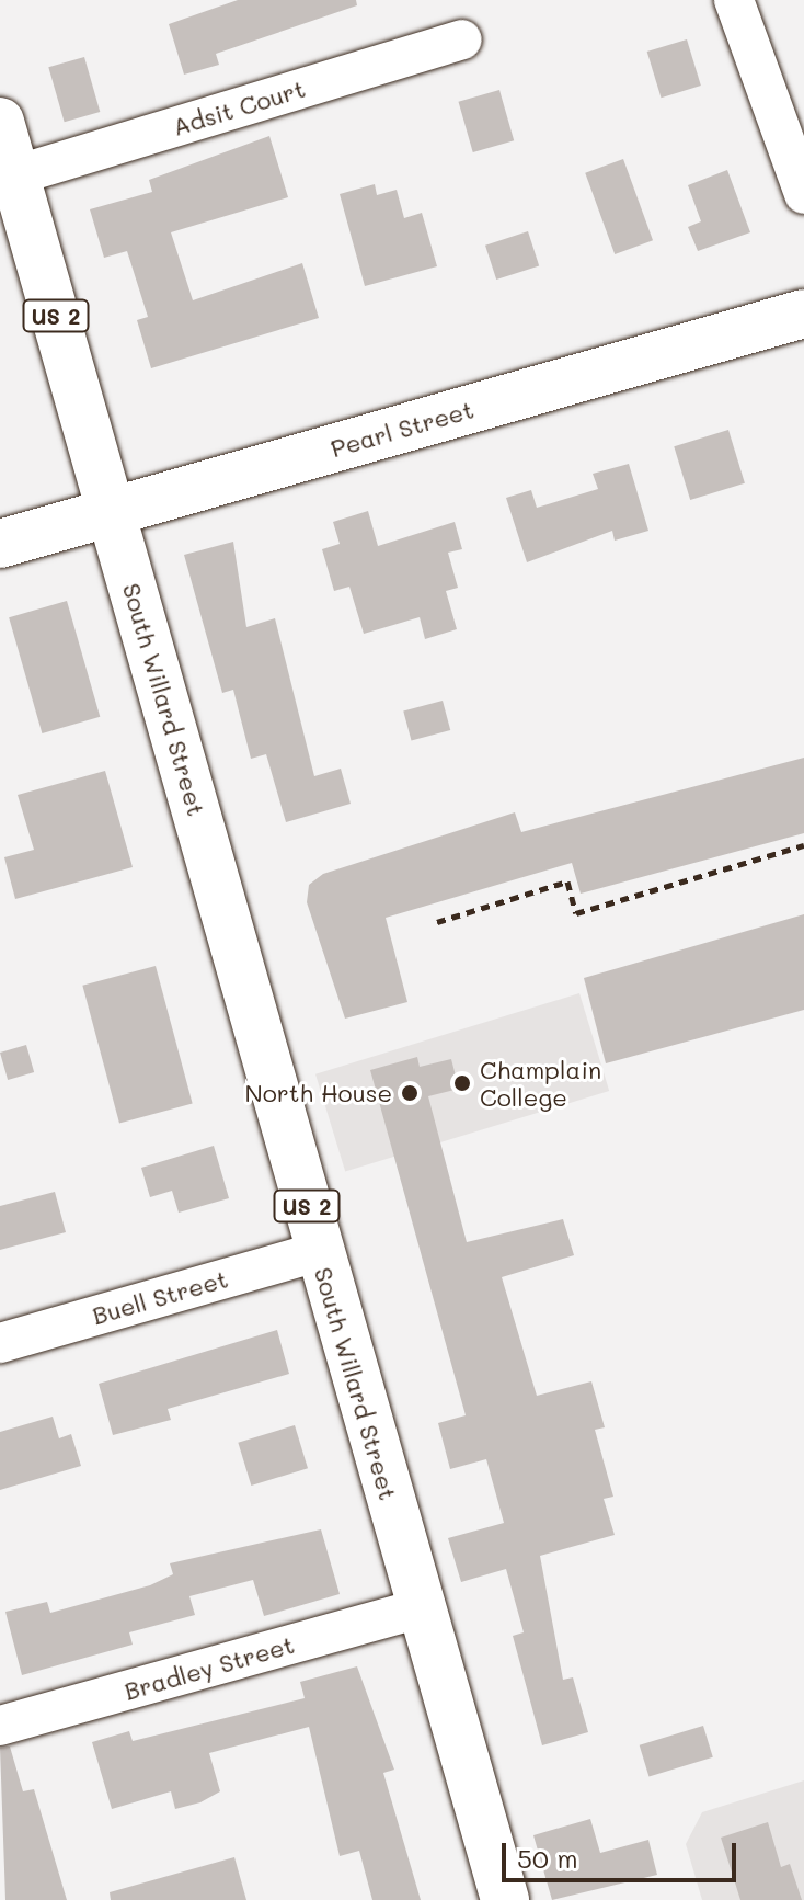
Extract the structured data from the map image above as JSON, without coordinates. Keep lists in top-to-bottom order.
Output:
{
  "streets": {
    "main road": ["US 2", "Pearl Street", "South Willard Street"],
    "street": ["Adsit Court", "Buell Street", "Bradley Street"]
  },
  "crossings": [
    ["Adsit Court", "US 2"],
    ["US 2", "Pearl Street"],
    ["US 2", "South Willard Street"],
    ["Pearl Street", "South Willard Street"],
    ["South Willard Street", "Buell Street"],
    ["South Willard Street", "Bradley Street"]
  ],
  "places": ["Champlain College", "North House"],
  "scale_bar": "50 m"
}
